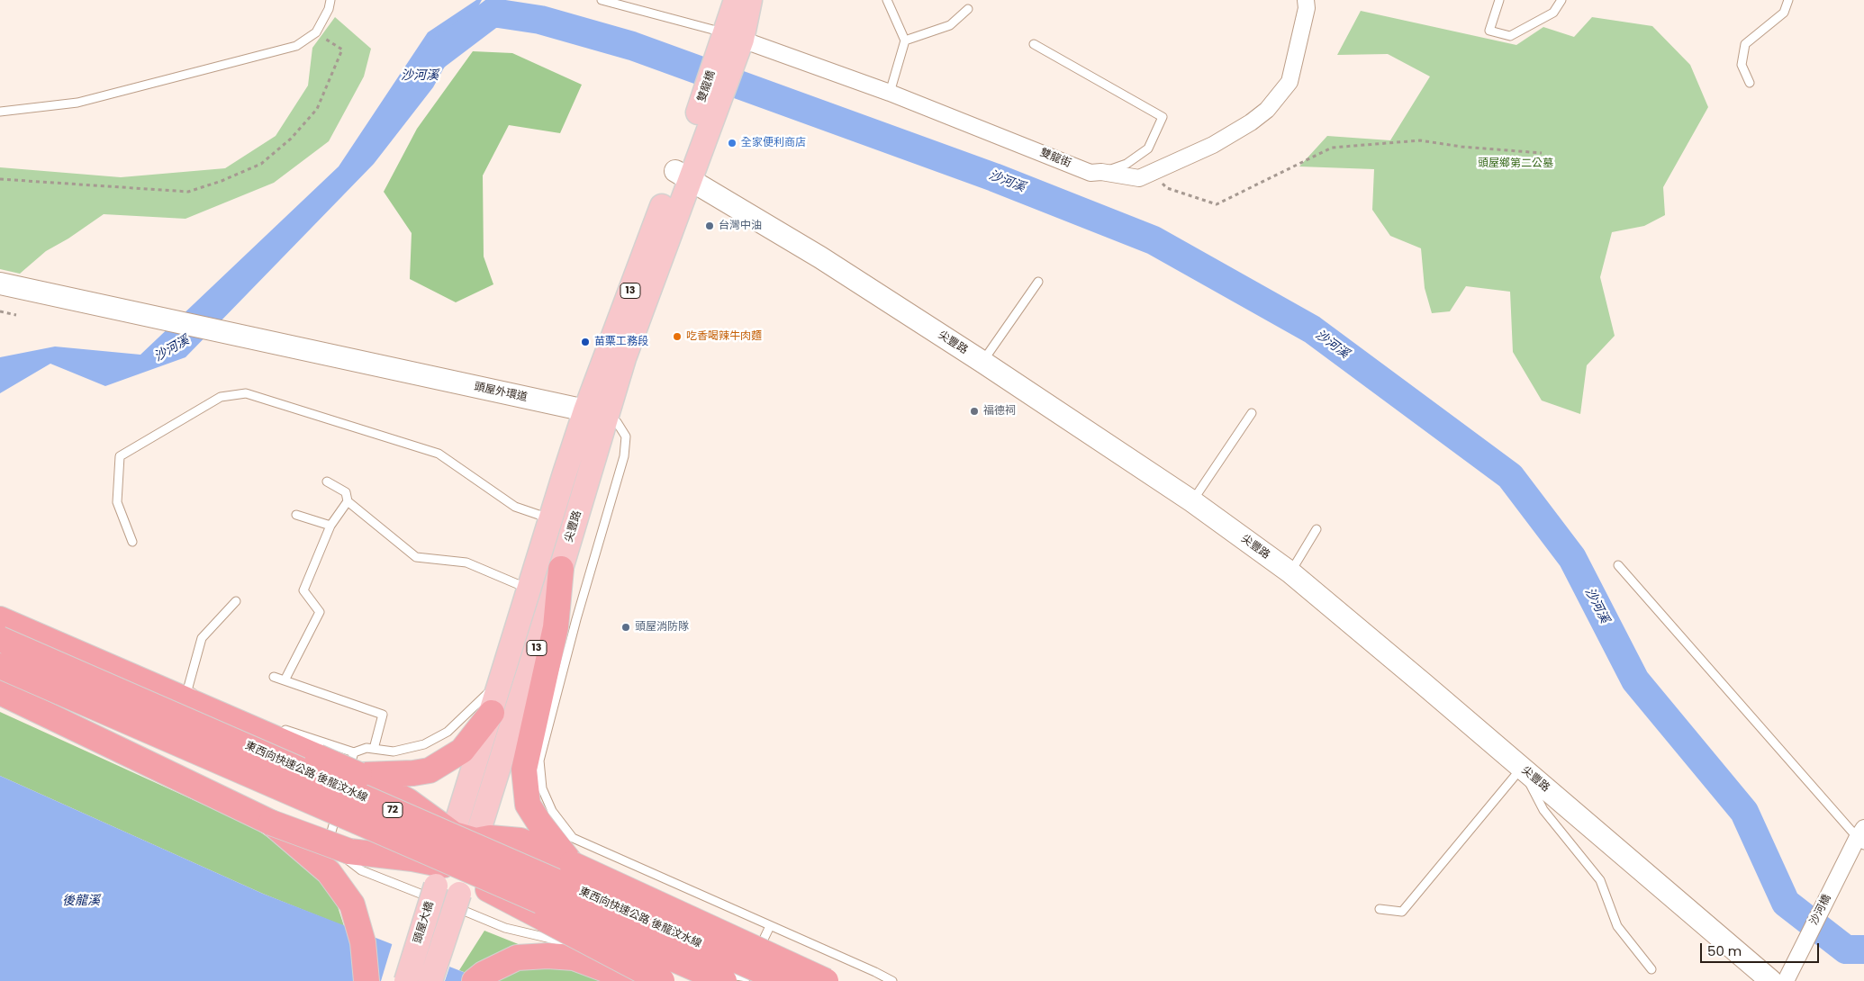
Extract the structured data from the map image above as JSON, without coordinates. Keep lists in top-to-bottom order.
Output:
{
  "streets": {
    "highway": ["東西向快速公路 後龍汶水線", "72"],
    "main road": [
      "雙龍橋",
      "13",
      "尖豐路",
      "頭屋大橋"
    ],
    "street": ["雙龍街", "頭屋外環道", "沙河橋"]
  },
  "crossings": [
    ["雙龍橋", "雙龍街"],
    ["雙龍橋", "13"],
    ["雙龍橋", "尖豐路"],
    ["雙龍街", "13"],
    ["13", "尖豐路"],
    ["13", "頭屋大橋"],
    ["尖豐路", "頭屋外環道"],
    ["尖豐路", "頭屋大橋"]
  ],
  "water": ["沙河溪", "後龍溪"],
  "parks": ["頭屋鄉第二公墓"],
  "places": [
    "全家便利商店",
    "台灣中油",
    "吃香喝辣牛肉麵",
    "苗栗工務段",
    "福德祠",
    "頭屋消防隊"
  ],
  "scale_bar": "50 m"
}
